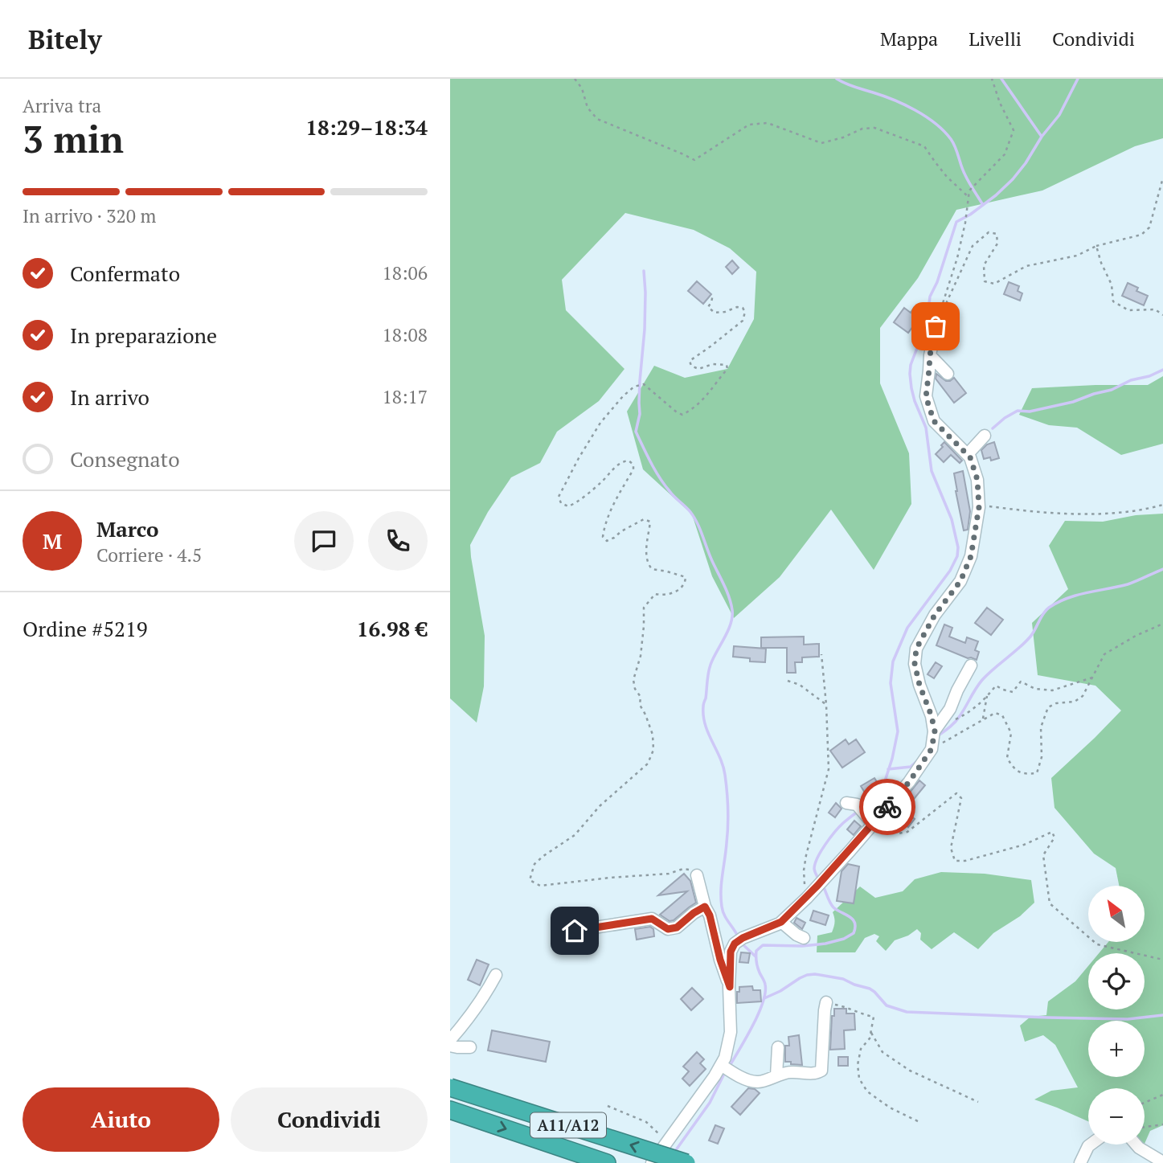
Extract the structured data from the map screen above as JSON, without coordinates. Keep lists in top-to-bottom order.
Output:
{
  "streets": {
    "highway": ["A11/A12"]
  },
  "north": "top left",
  "page": {
    "header": "Bitely",
    "nav": ["Mappa", "Livelli", "Condividi"],
    "heading": ["3 min", "Arriva tra", "18:29–18:34"],
    "panel": [
      "Marco",
      "Corriere · 4.5",
      "Ordine #5219",
      "16.98 €"
    ],
    "bar": "In arrivo · 320 m",
    "list": [
      ["Confermato", "18:06"],
      ["In preparazione", "18:08"],
      ["In arrivo", "18:17"],
      "Consegnato"
    ],
    "round": "M",
    "map_buttons": ["+", "−"],
    "buttons": ["Aiuto", "Condividi"]
  }
}
